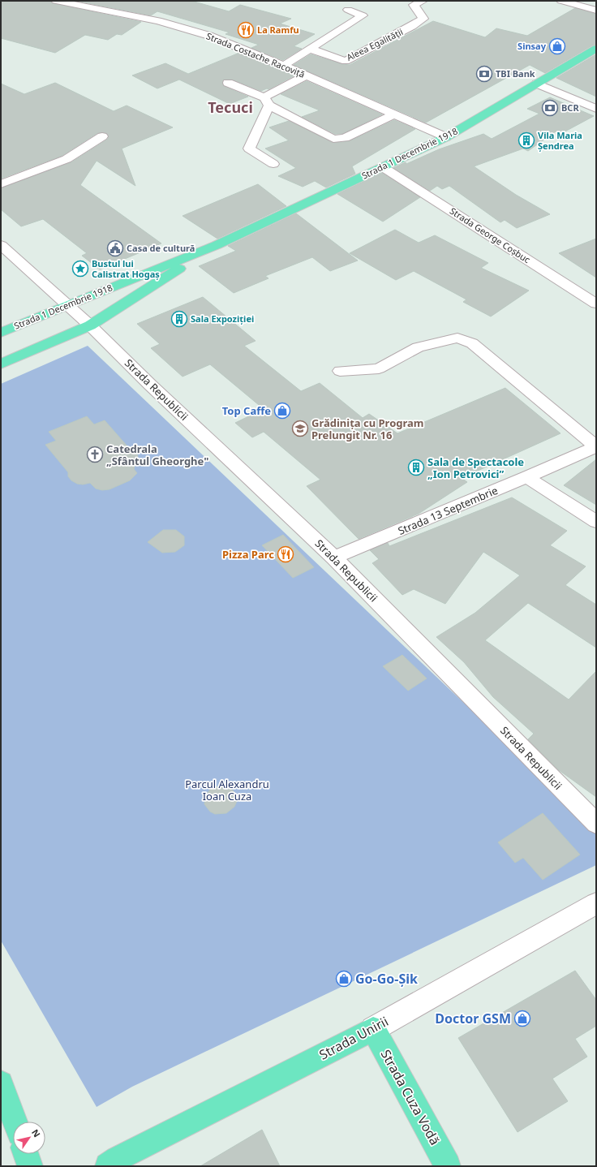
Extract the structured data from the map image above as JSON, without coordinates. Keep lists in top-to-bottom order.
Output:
{
  "streets": {
    "main road": ["Strada 1 Decembrie 1918", "Strada Unirii", "Strada Cuza Vodă"],
    "street": [
      "Aleea Egalității",
      "Strada Costache Racoviță",
      "Strada George Coșbuc",
      "Strada Republicii",
      "Strada 13 Septembrie"
    ]
  },
  "crossings": [
    ["Strada Costache Racoviță", "Strada 1 Decembrie 1918"],
    ["Strada 1 Decembrie 1918", "Strada George Coșbuc"],
    ["Strada 1 Decembrie 1918", "Strada Republicii"],
    ["Strada Republicii", "Strada 13 Septembrie"],
    ["Strada Unirii", "Strada Cuza Vodă"]
  ],
  "districts": ["Tecuci"],
  "parks": ["Parcul Alexandru Ioan Cuza"],
  "places": {
    "restaurant": ["La Ramfu", "Pizza Parc"],
    "shop": [
      "Sinsay",
      "Top Caffe",
      "Go-Go-Șik",
      "Doctor GSM"
    ],
    "bank": ["TBI Bank", "BCR"],
    "building": ["Vila Maria Șendrea", "Sala Expoziției", "Sala de Spectacole „Ion Petrovici”"],
    "public building": ["Casa de cultură"],
    "place": ["Bustul lui Calistrat Hogaș"],
    "school or university": ["Grădinița cu Program Prelungit Nr. 16"],
    "church": ["Catedrala „Sfântul Gheorghe\""]
  },
  "north": "top right"
}
